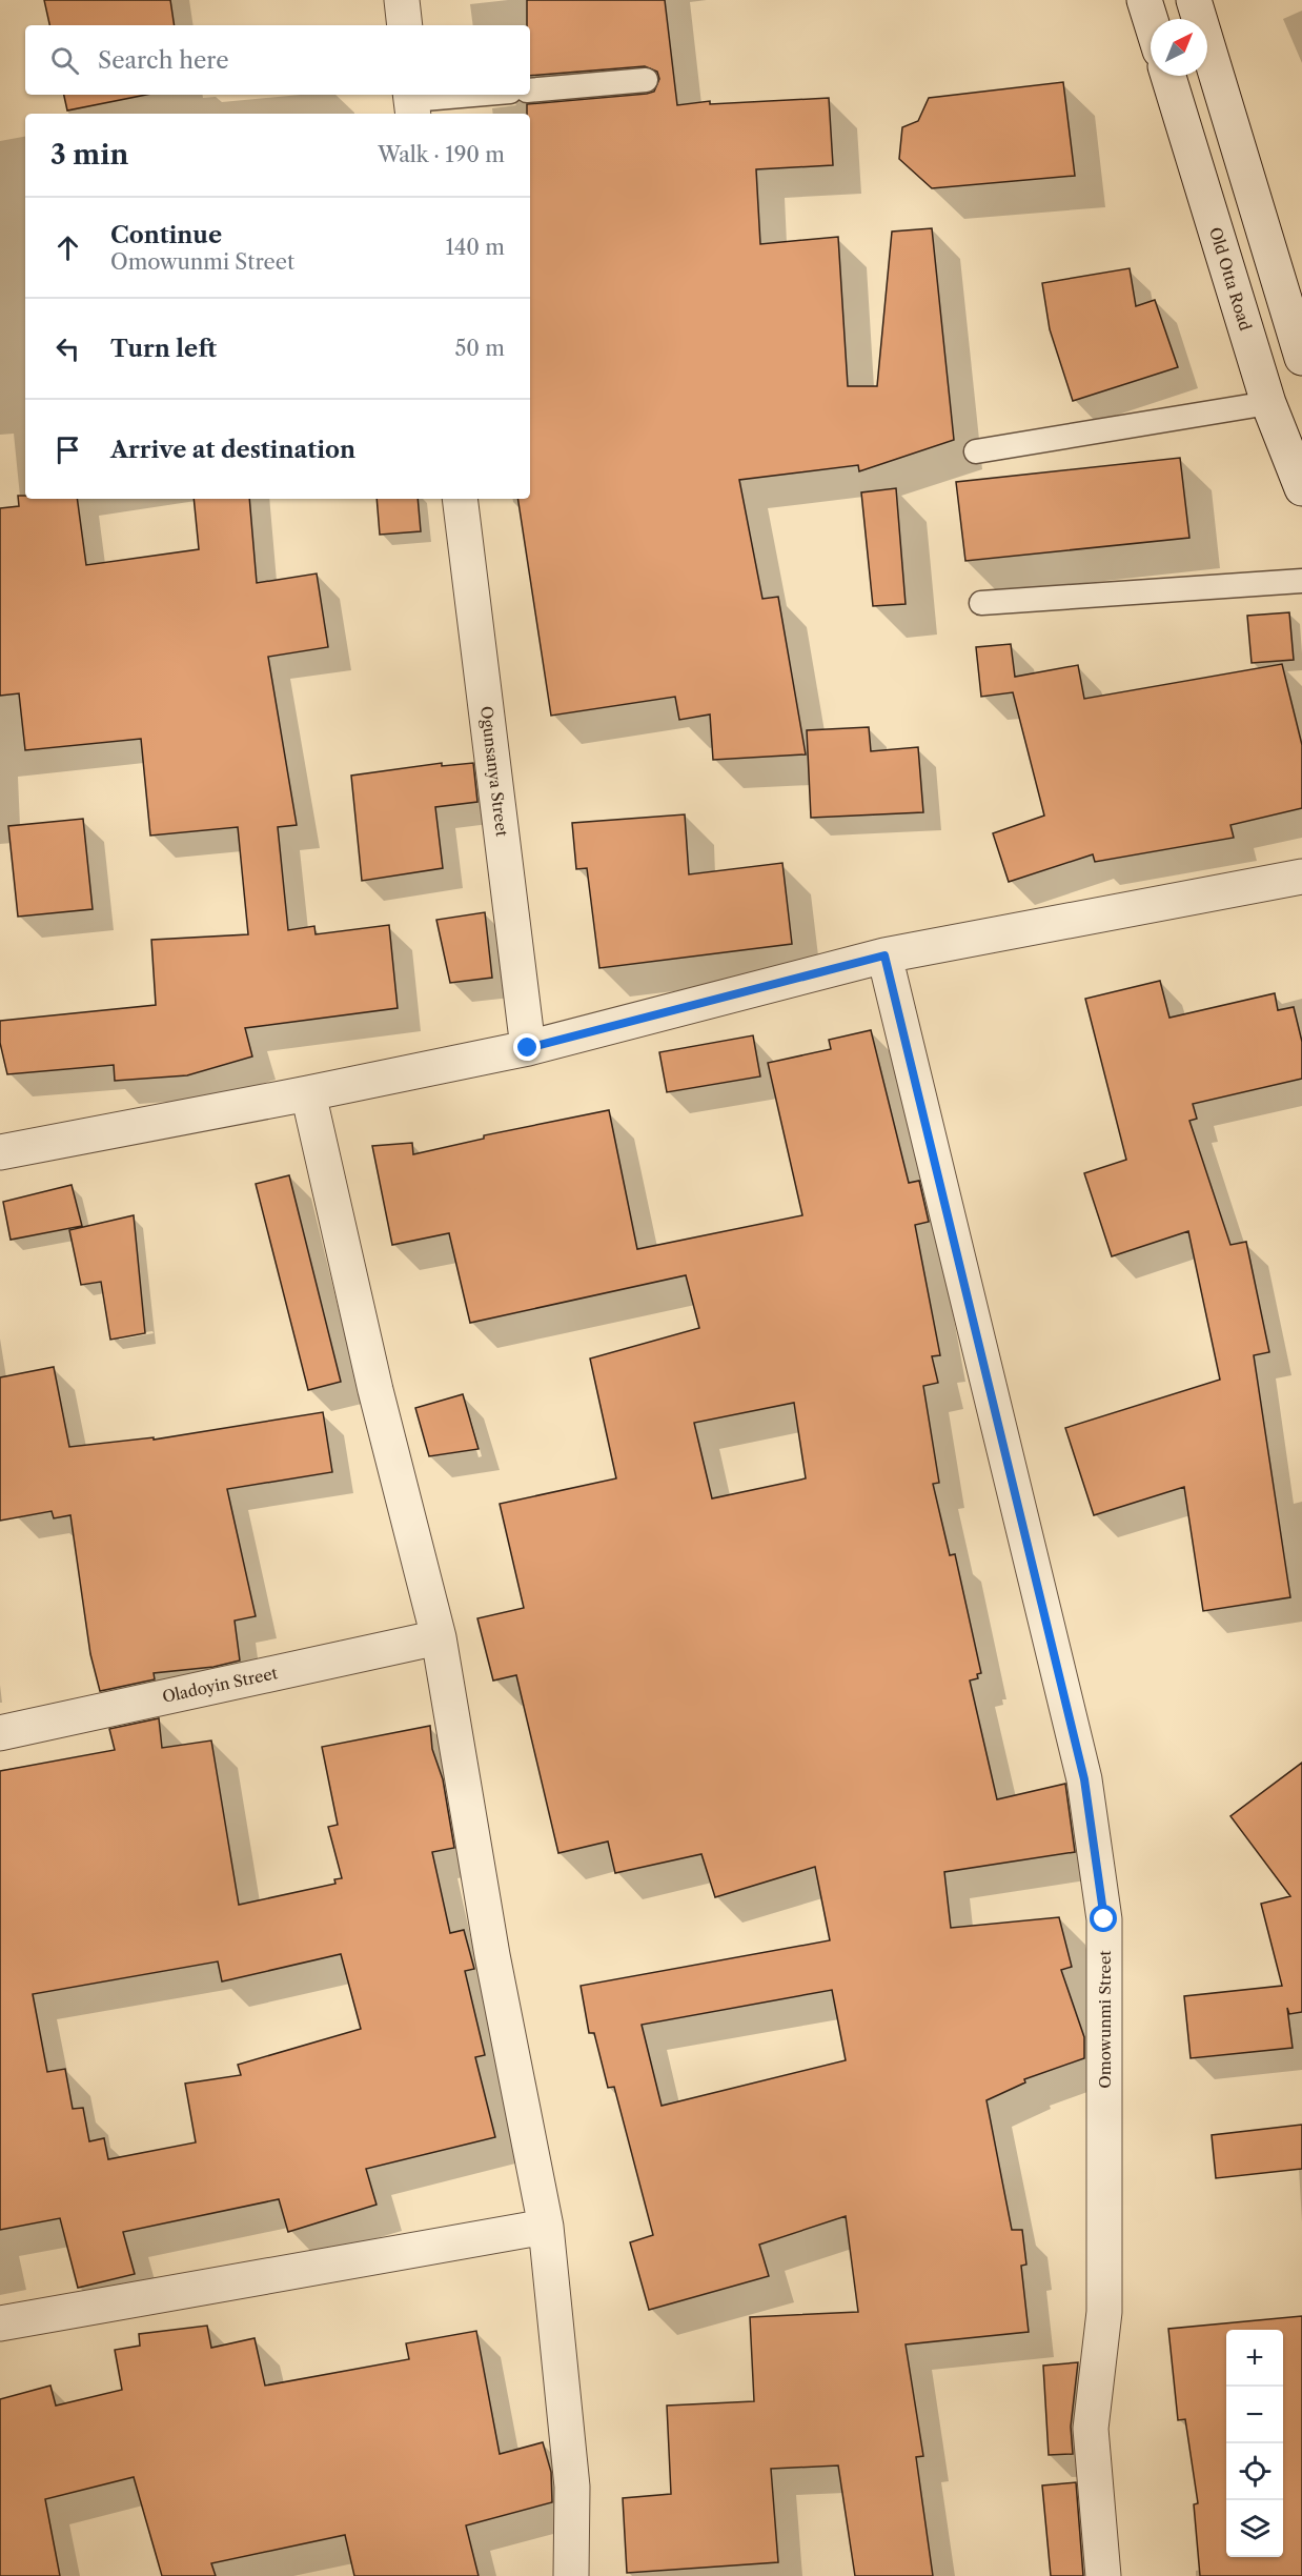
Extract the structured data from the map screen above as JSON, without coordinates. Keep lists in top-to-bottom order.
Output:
{
  "streets": {
    "street": [
      "Old Otta Road",
      "Ogunsanya Street",
      "Oladoyin Street",
      "Omowunmi Street"
    ]
  },
  "north": "top right",
  "page": {
    "search": "Search here",
    "heading": ["3 min", "Walk · 190 m"],
    "list": [
      ["Continue", "Omowunmi Street", "140 m"],
      ["Turn left", "50 m"],
      "Arrive at destination"
    ],
    "map_buttons": ["+", "−"]
  }
}
